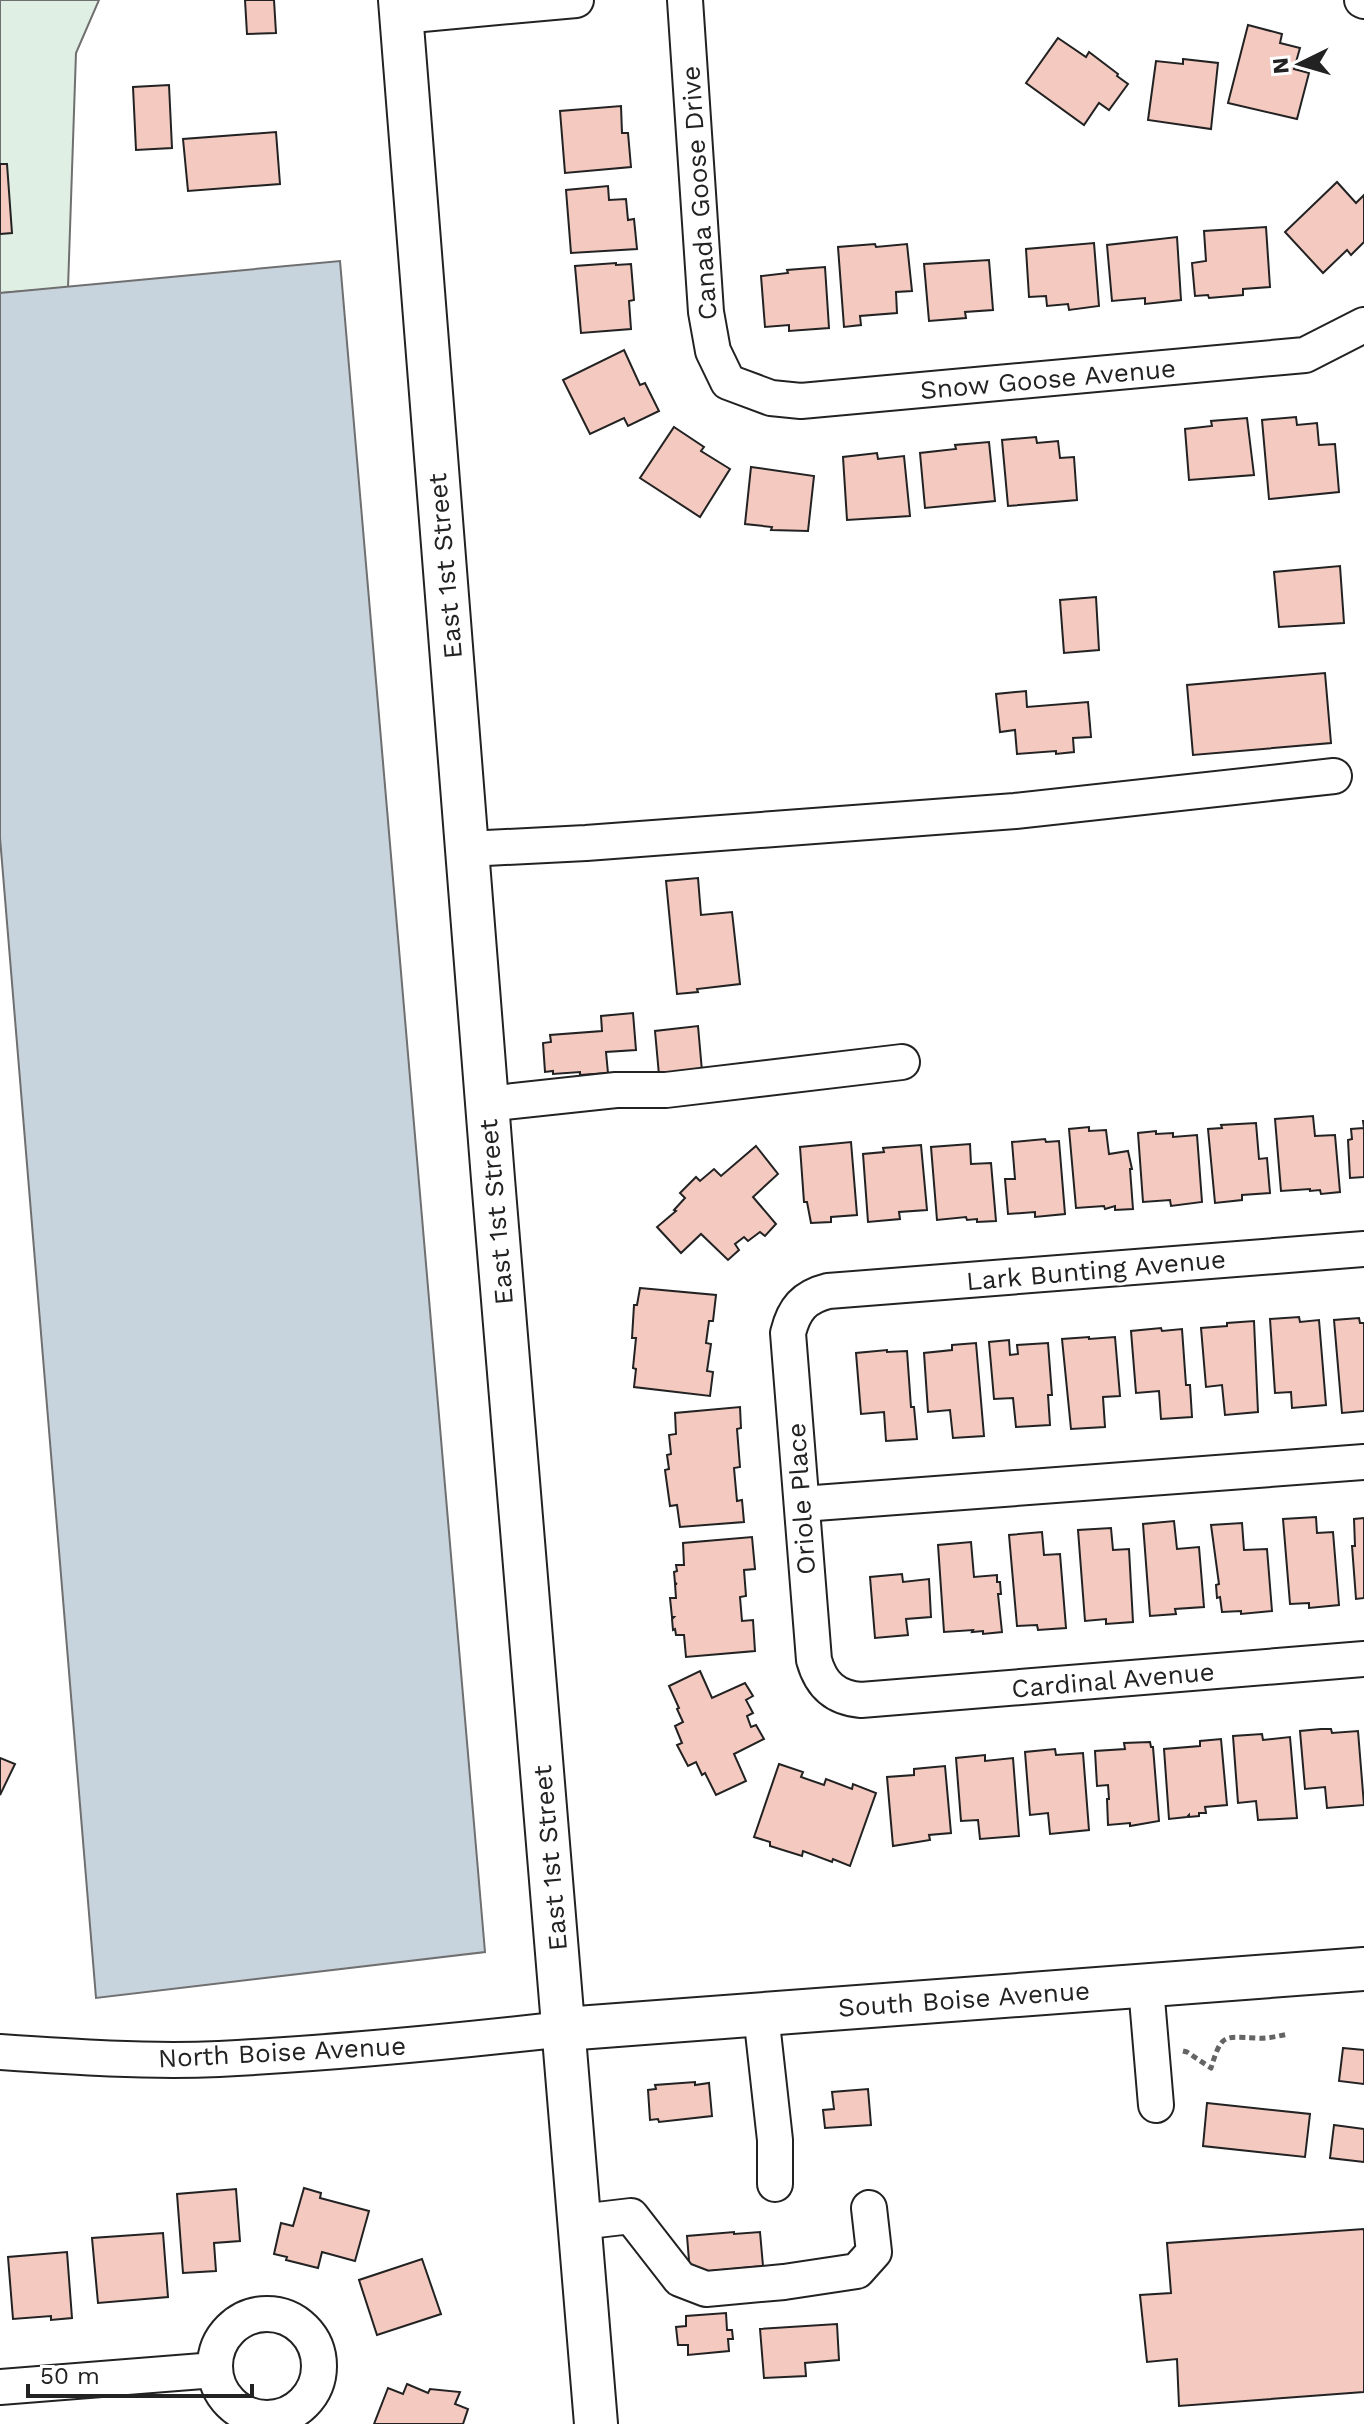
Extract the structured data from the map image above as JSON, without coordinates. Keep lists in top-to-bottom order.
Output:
{
  "streets": {
    "main road": ["East 1st Street", "South Boise Avenue"],
    "street": [
      "Canada Goose Drive",
      "Snow Goose Avenue",
      "Lark Bunting Avenue",
      "Oriole Place",
      "Cardinal Avenue",
      "North Boise Avenue"
    ]
  },
  "crossings": [
    ["Canada Goose Drive", "Snow Goose Avenue"],
    ["East 1st Street", "South Boise Avenue"],
    ["East 1st Street", "North Boise Avenue"],
    ["Lark Bunting Avenue", "Oriole Place"],
    ["Oriole Place", "Cardinal Avenue"],
    ["South Boise Avenue", "North Boise Avenue"]
  ],
  "scale_bar": "50 m",
  "north": "left"
}
